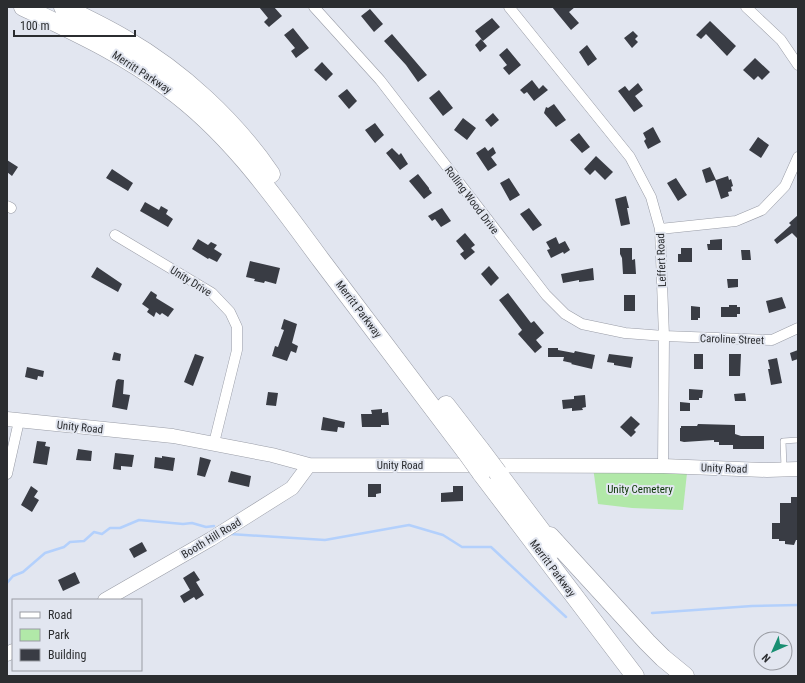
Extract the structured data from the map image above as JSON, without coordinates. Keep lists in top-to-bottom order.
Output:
{
  "streets": {
    "highway": ["Merritt Parkway"],
    "main road": ["Unity Road", "Booth Hill Road"],
    "street": [
      "Rolling Wood Drive",
      "Leffert Road",
      "Unity Drive",
      "Caroline Street"
    ]
  },
  "crossings": [
    ["Rolling Wood Drive", "Leffert Road"],
    ["Rolling Wood Drive", "Caroline Street"],
    ["Leffert Road", "Caroline Street"],
    ["Leffert Road", "Unity Road"],
    ["Unity Drive", "Unity Road"],
    ["Unity Road", "Booth Hill Road"]
  ],
  "parks": ["Unity Cemetery"],
  "legend": ["Road", "Park", "Building"],
  "scale_bar": "100 m",
  "north": "bottom left"
}
